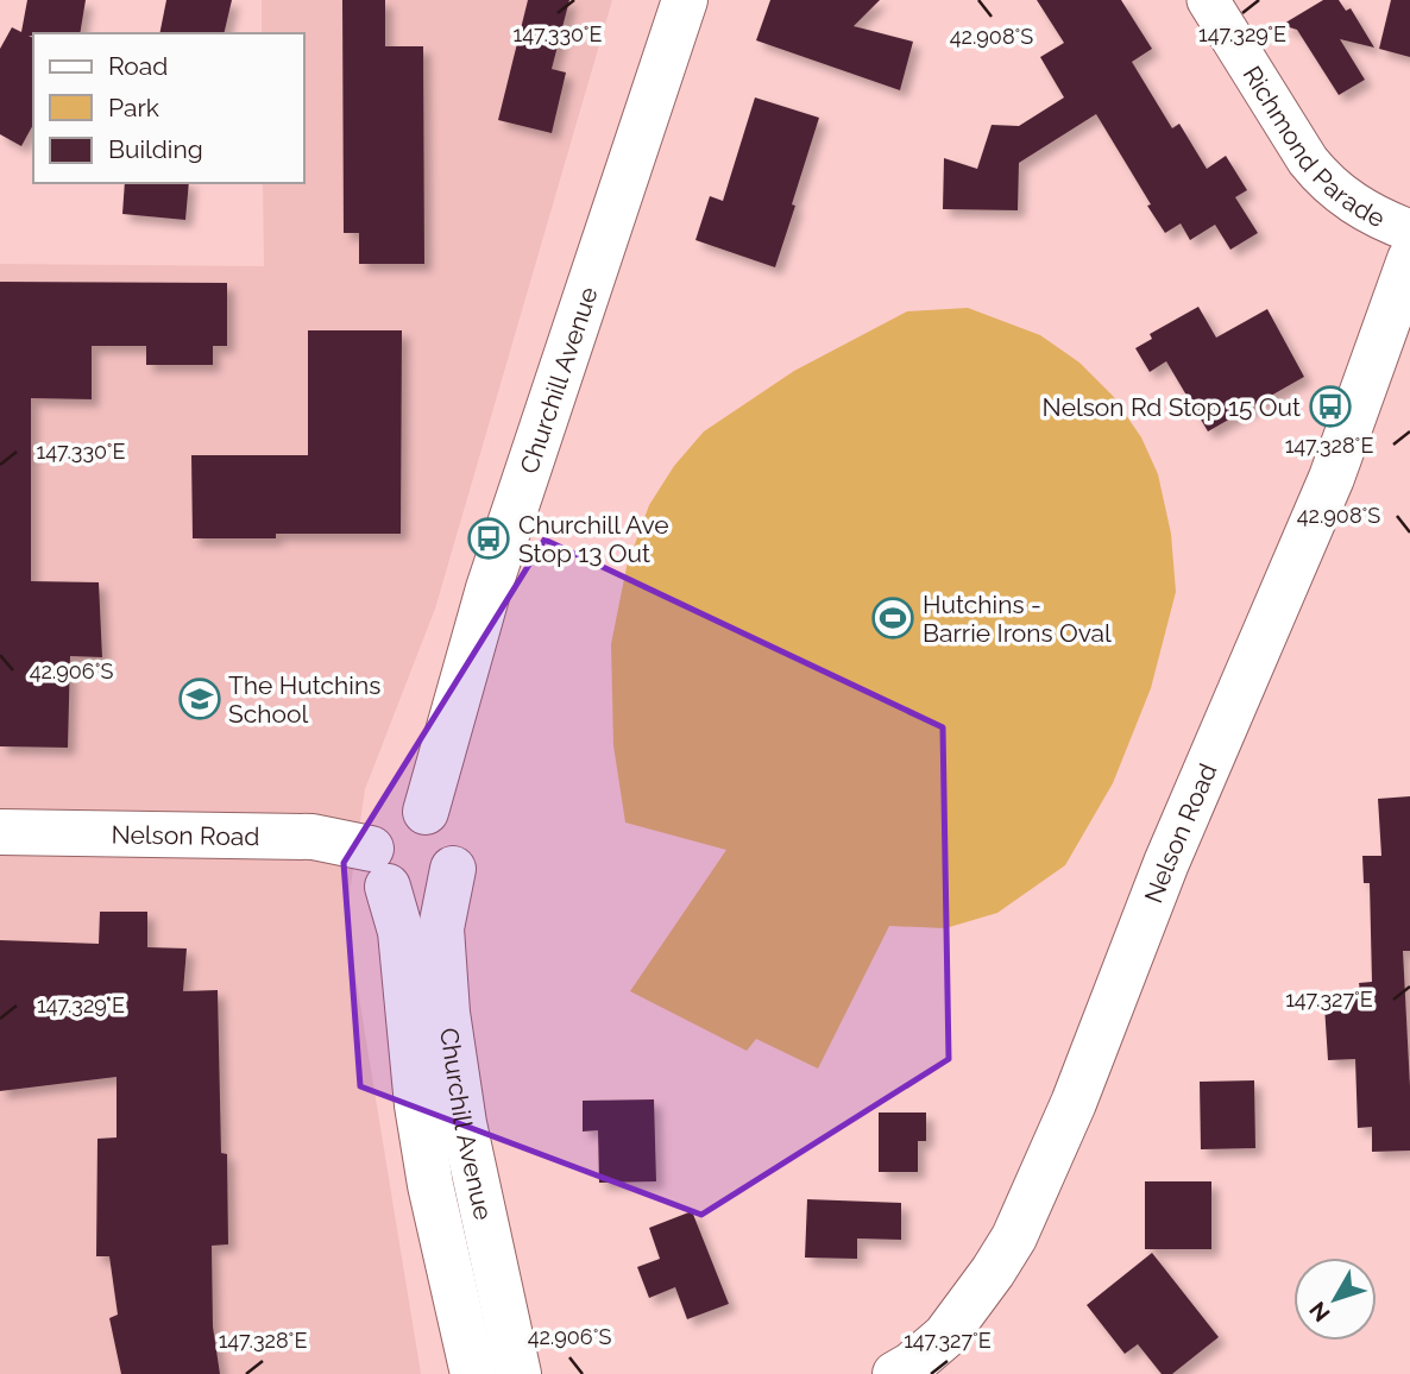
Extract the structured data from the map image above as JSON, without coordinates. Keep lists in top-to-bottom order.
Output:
{
  "streets": {
    "street": ["Richmond Parade", "Churchill Avenue", "Nelson Road"]
  },
  "crossings": [
    ["Churchill Avenue", "Nelson Road"]
  ],
  "places": {
    "bus stop": ["Nelson Rd Stop 15 Out", "Churchill Ave Stop 13 Out"],
    "sports": ["Hutchins - Barrie Irons Oval"],
    "school or university": ["The Hutchins School"]
  },
  "legend": ["Road", "Park", "Building"],
  "north": "bottom left",
  "coordinates": [
    "147.330°E",
    "147.329°E",
    "42.908°S",
    "147.328°E",
    "42.906°S",
    "147.327°E"
  ]
}
